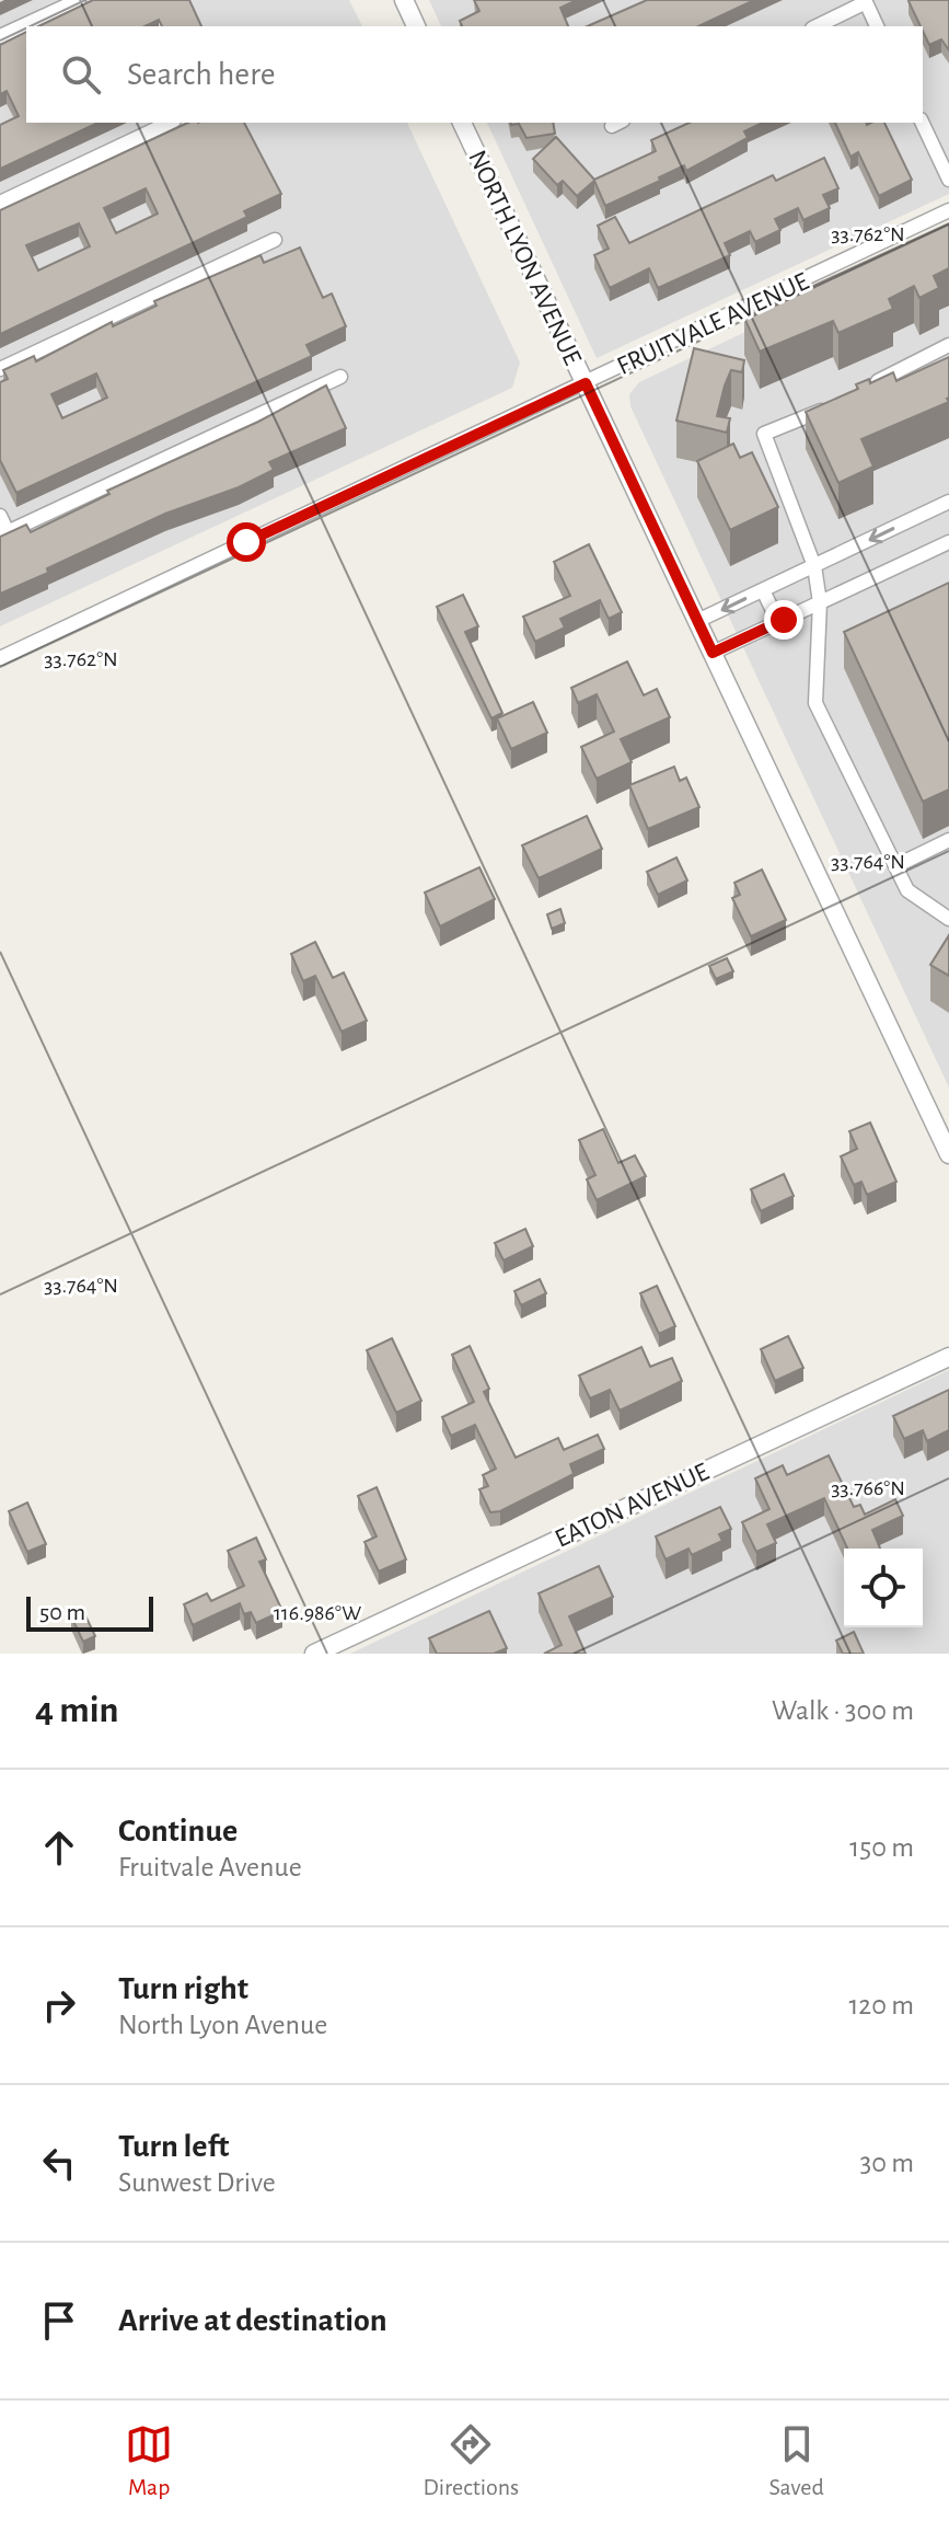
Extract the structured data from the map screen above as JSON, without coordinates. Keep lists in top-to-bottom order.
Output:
{
  "streets": {
    "street": ["NORTH LYON AVENUE", "FRUITVALE AVENUE", "EATON AVENUE"]
  },
  "crossings": [
    ["NORTH LYON AVENUE", "FRUITVALE AVENUE"]
  ],
  "scale_bar": "50 m",
  "page": {
    "search": "Search here",
    "scale": "50 m",
    "heading": ["4 min", "Walk · 300 m"],
    "list": [
      ["Continue", "Fruitvale Avenue", "150 m"],
      ["Turn right", "North Lyon Avenue", "120 m"],
      ["Turn left", "Sunwest Drive", "30 m"],
      "Arrive at destination"
    ],
    "nav": ["Map", "Directions", "Saved"]
  },
  "coordinates": [
    "33.762°N",
    "33.764°N",
    "33.766°N",
    "116.986°W"
  ]
}
